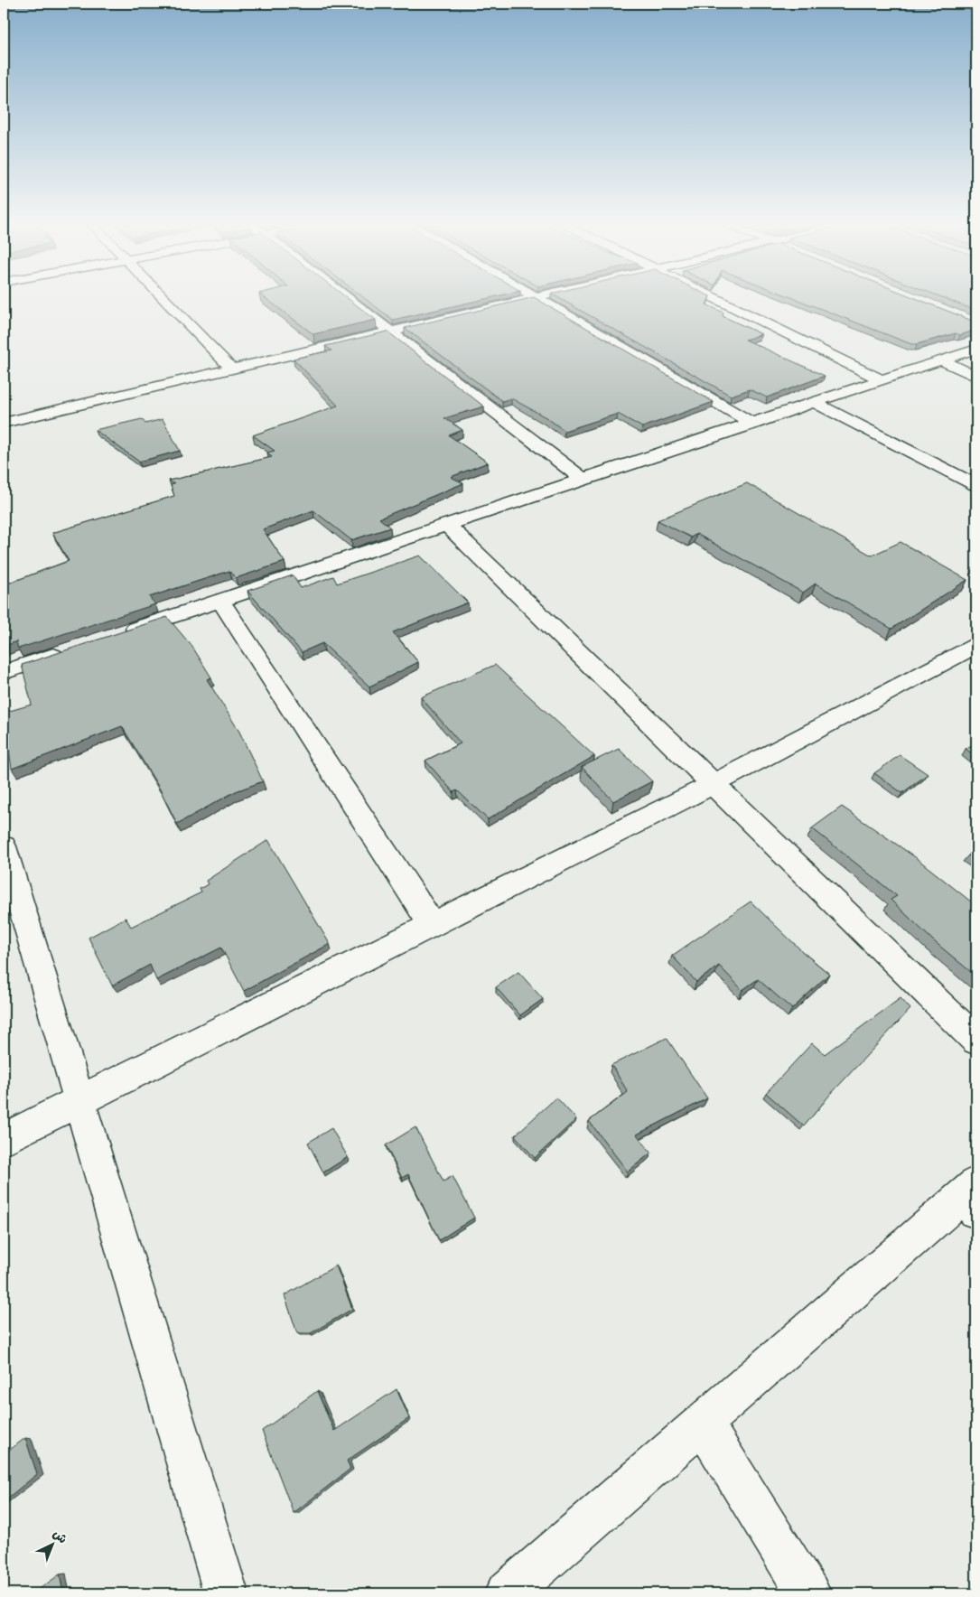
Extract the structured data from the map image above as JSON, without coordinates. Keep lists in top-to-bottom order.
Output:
{
  "north": "top right"
}
